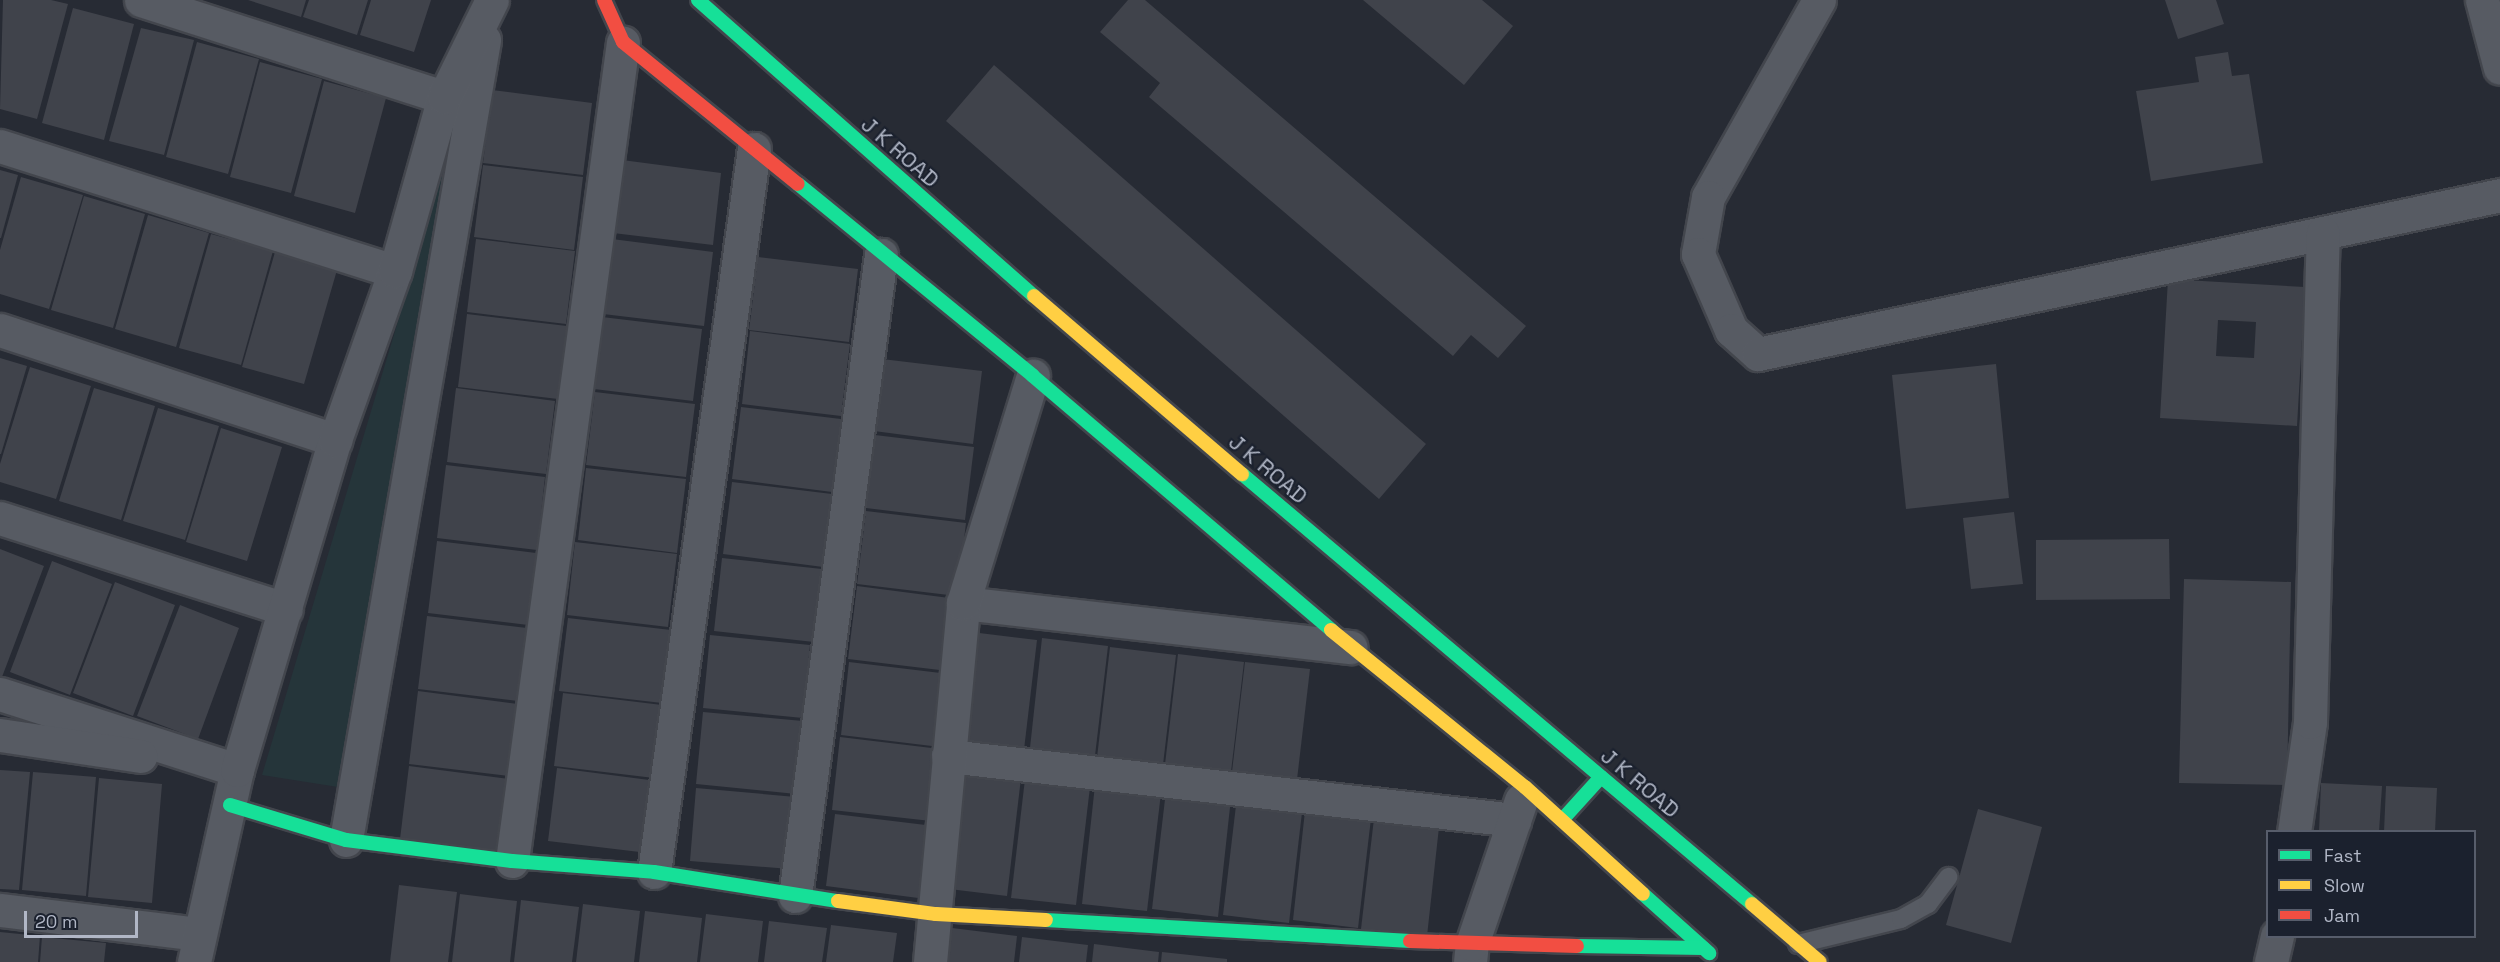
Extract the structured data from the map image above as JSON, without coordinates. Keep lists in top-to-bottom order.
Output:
{
  "streets": {
    "main road": ["J K ROAD"]
  },
  "legend": ["Fast", "Slow", "Jam"],
  "scale_bar": "20 m"
}
